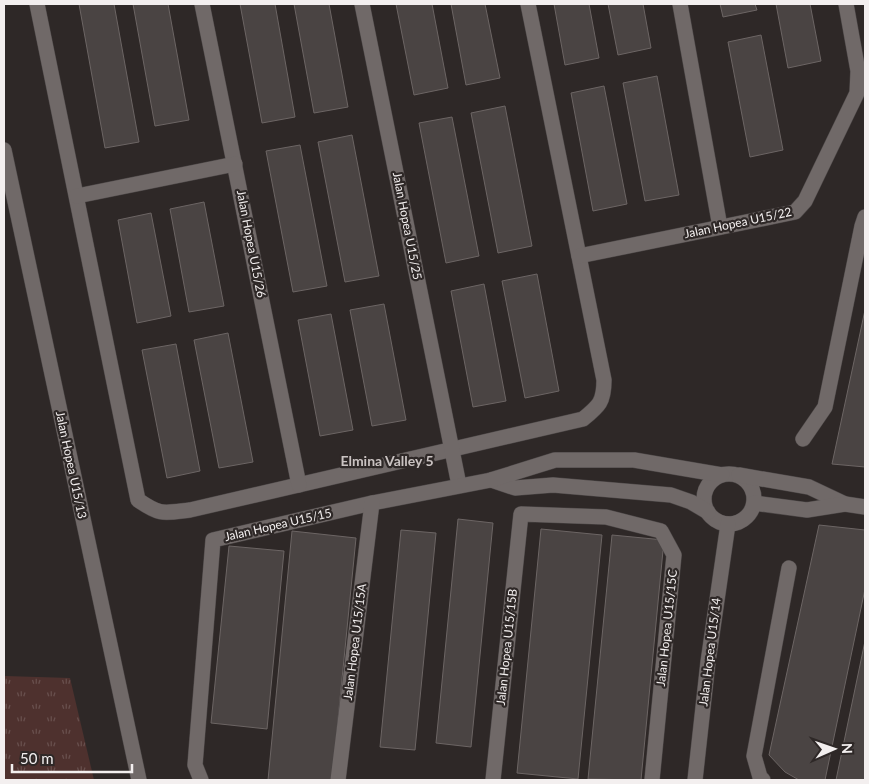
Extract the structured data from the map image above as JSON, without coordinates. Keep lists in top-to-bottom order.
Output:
{
  "streets": {
    "street": [
      "Jalan Hopea U15/22",
      "Jalan Hopea U15/25",
      "Jalan Hopea U15/26",
      "Jalan Hopea U15/13",
      "Jalan Hopea U15/15",
      "Jalan Hopea U15/15C",
      "Jalan Hopea U15/15A",
      "Jalan Hopea U15/15B",
      "Jalan Hopea U15/14"
    ]
  },
  "crossings": [
    ["Jalan Hopea U15/25", "Jalan Hopea U15/15"],
    ["Jalan Hopea U15/15", "Jalan Hopea U15/15A"],
    ["Jalan Hopea U15/15", "Jalan Hopea U15/14"],
    ["Jalan Hopea U15/15C", "Jalan Hopea U15/15B"]
  ],
  "districts": ["Elmina Valley 5"],
  "scale_bar": "50 m",
  "north": "right"
}
